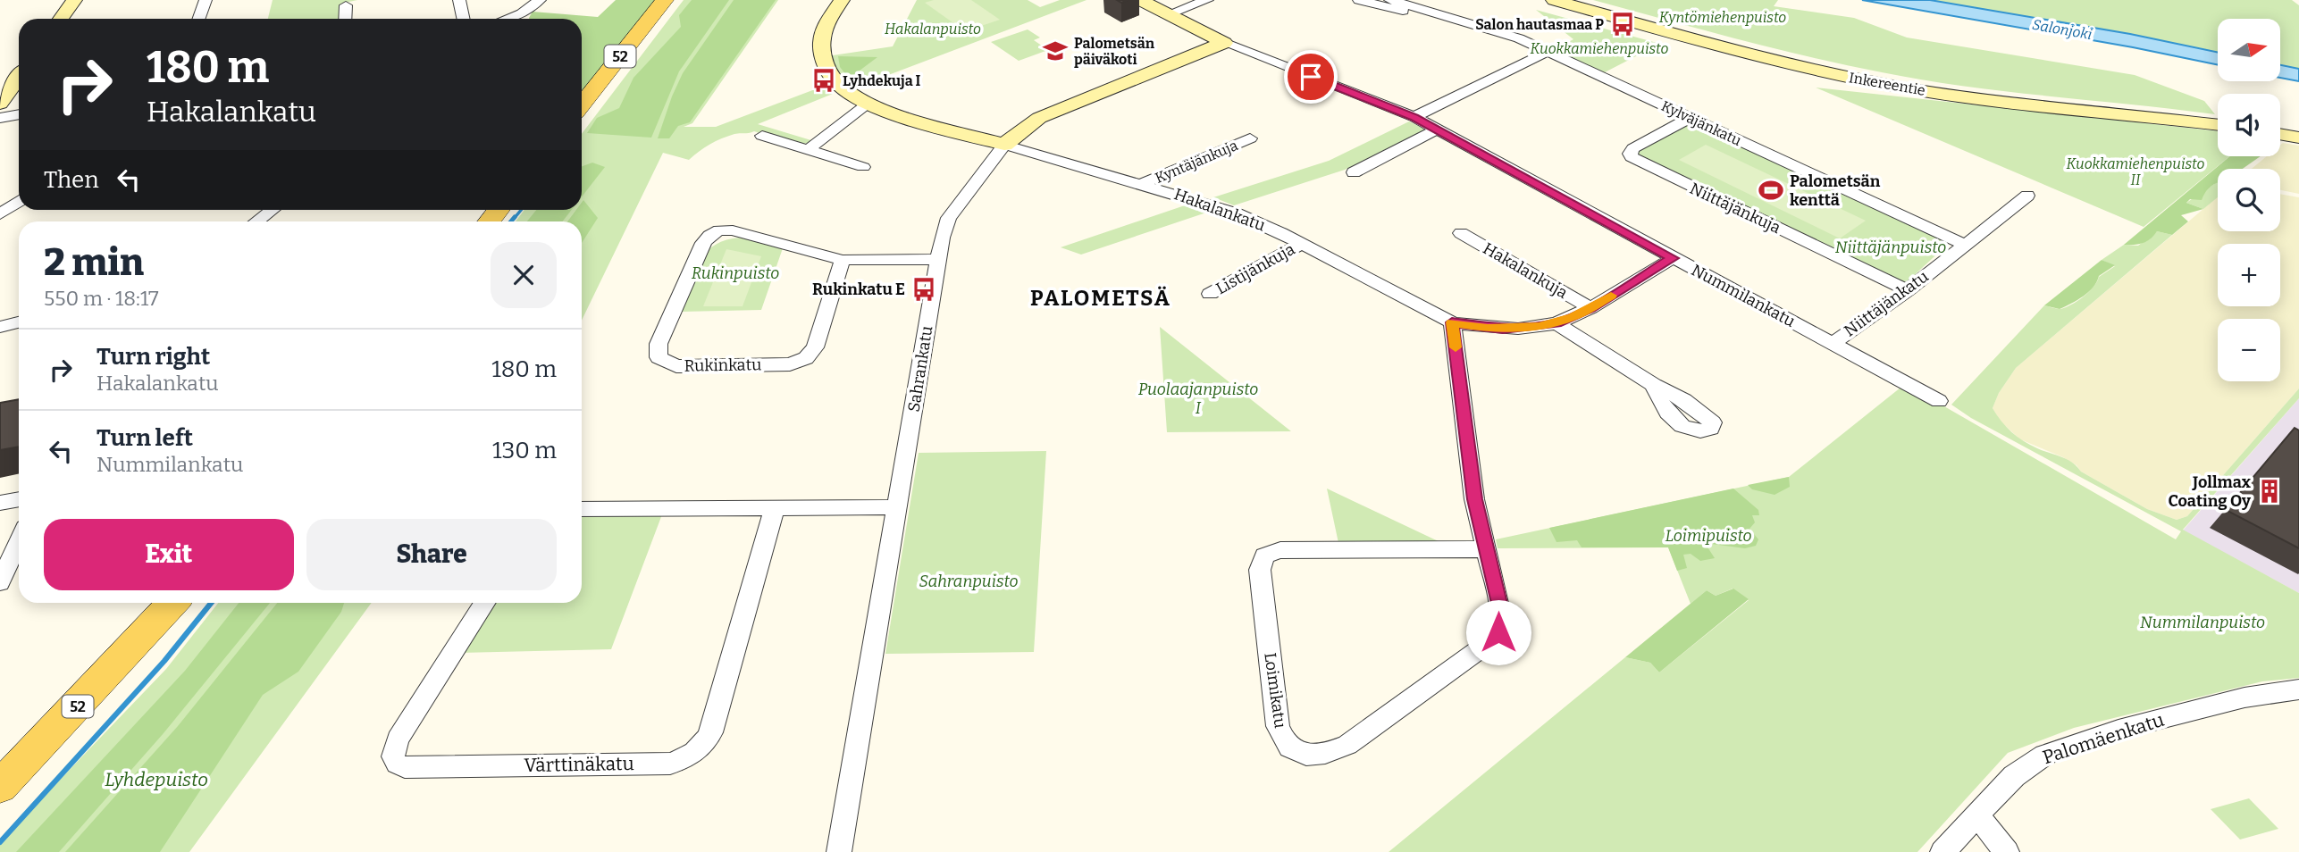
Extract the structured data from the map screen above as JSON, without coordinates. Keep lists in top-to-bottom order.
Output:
{
  "streets": {
    "main road": ["52"],
    "street": [
      "Inkereentie",
      "Kylväjänkatu",
      "Kyntäjänkuja",
      "Niittäjänkuja",
      "Hakalankatu",
      "Listijänkuja",
      "Hakalankuja",
      "Nummilankatu",
      "Niittäjänkatu",
      "Rukinkatu",
      "Sahrankatu",
      "Loimikatu",
      "Palomäenkatu",
      "Värttinäkatu"
    ]
  },
  "crossings": [
    ["Kylväjänkatu", "Niittäjänkuja"],
    ["Kylväjänkatu", "Niittäjänkatu"],
    ["Kyntäjänkuja", "Hakalankatu"],
    ["Niittäjänkuja", "Niittäjänkatu"],
    ["Hakalankatu", "Listijänkuja"],
    ["Hakalankatu", "Hakalankuja"],
    ["Hakalankatu", "Nummilankatu"],
    ["Hakalankatu", "Sahrankatu"],
    ["Hakalankatu", "Loimikatu"],
    ["Nummilankatu", "Niittäjänkatu"],
    ["Nummilankatu", "Sahrankatu"],
    ["Rukinkatu", "Sahrankatu"]
  ],
  "districts": ["PALOMETSÄ"],
  "water": ["Salonjoki"],
  "parks": [
    "Kyntömiehenpuisto",
    "Hakalanpuisto",
    "Kuokkamiehenpuisto",
    "Kuokkamiehenpuisto II",
    "Niittäjänpuisto",
    "Rukinpuisto",
    "Puolaajanpuisto I",
    "Loimipuisto",
    "Sahranpuisto",
    "Nummilanpuisto",
    "Lyhdepuisto"
  ],
  "places": {
    "bus stop": ["Salon hautasmaa P", "Lyhdekuja I", "Rukinkatu E"],
    "school or university": ["Palometsän päiväkoti"],
    "sports": ["Palometsän kenttä"],
    "building": ["Jollmax Coating Oy"]
  },
  "north": "right",
  "page": {
    "map_buttons": ["+", "−"],
    "turn": ["180 m", "Hakalankatu"],
    "then": "Then",
    "heading": ["2 min", "550 m · 18:17"],
    "list": [
      {
        "name": "Turn right",
        "note": "Hakalankatu",
        "value": "180 m"
      },
      {
        "name": "Turn left",
        "note": "Nummilankatu",
        "value": "130 m"
      }
    ],
    "buttons": ["Exit", "Share"]
  }
}
